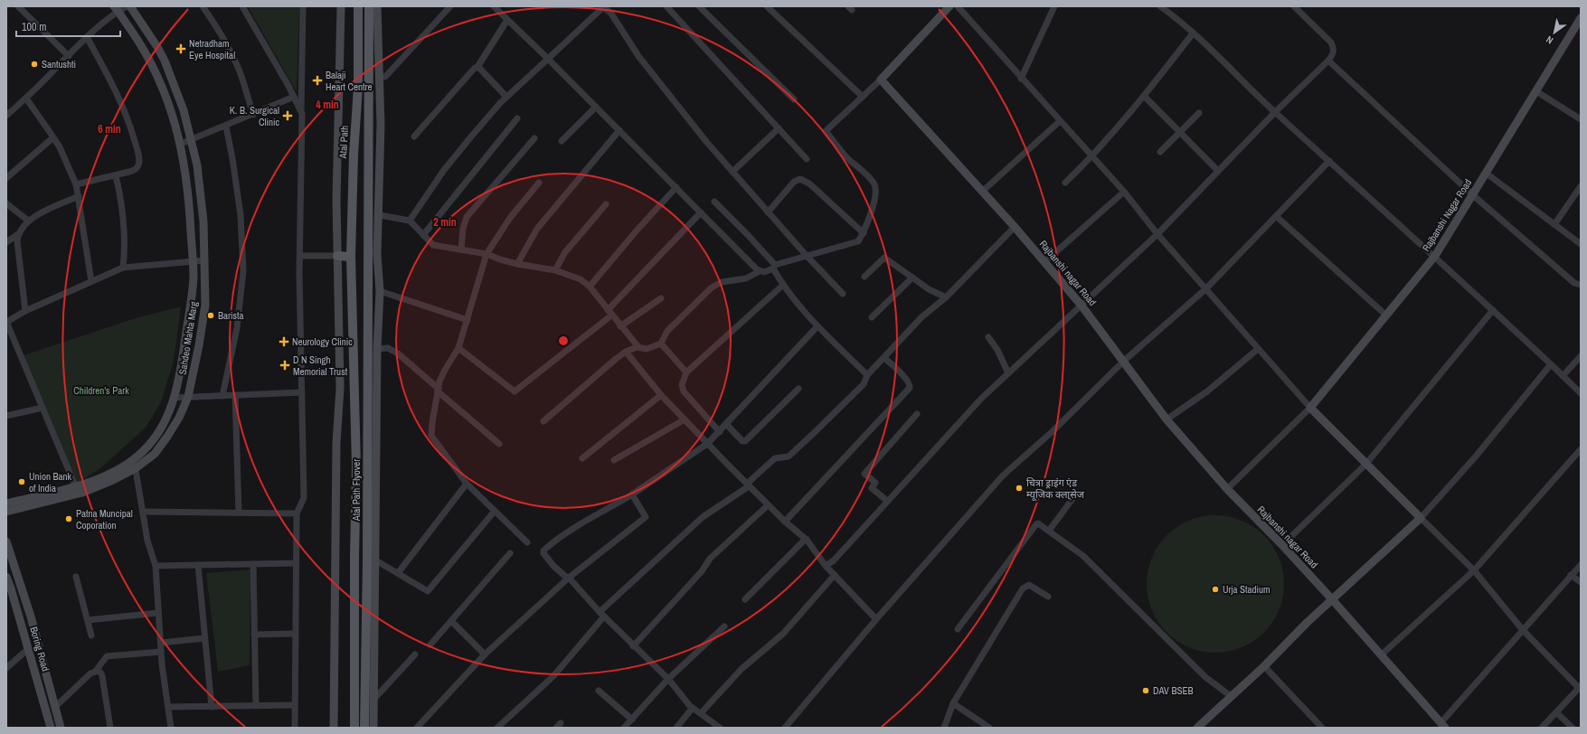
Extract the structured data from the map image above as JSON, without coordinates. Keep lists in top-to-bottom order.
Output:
{
  "streets": {
    "main road": ["Atal Path", "Atal Path Flyover"],
    "street": [
      "Rajbanshi Nagar Road",
      "Rajbanshi nagar Road",
      "Sahdeo Mahta Marg",
      "Boring Road"
    ]
  },
  "crossings": [
    ["Atal Path", "Atal Path Flyover"]
  ],
  "parks": ["Children's Park"],
  "places": {
    "health": [
      "Netradham Eye Hospital",
      "Balaji Heart Centre",
      "K. B. Surgical Clinic",
      "Neurology Clinic",
      "D N Singh Memorial Trust"
    ],
    "other": [
      "Santushti",
      "Barista",
      "Union Bank of India",
      "चित्रा ड्राइंग एंड म्यूजिक क्ला्सेज",
      "Patna Muncipal Coporation",
      "Urja Stadium",
      "DAV BSEB"
    ]
  },
  "scale_bar": "100 m",
  "north": "bottom left",
  "rings": ["4 min", "6 min", "2 min"]
}
